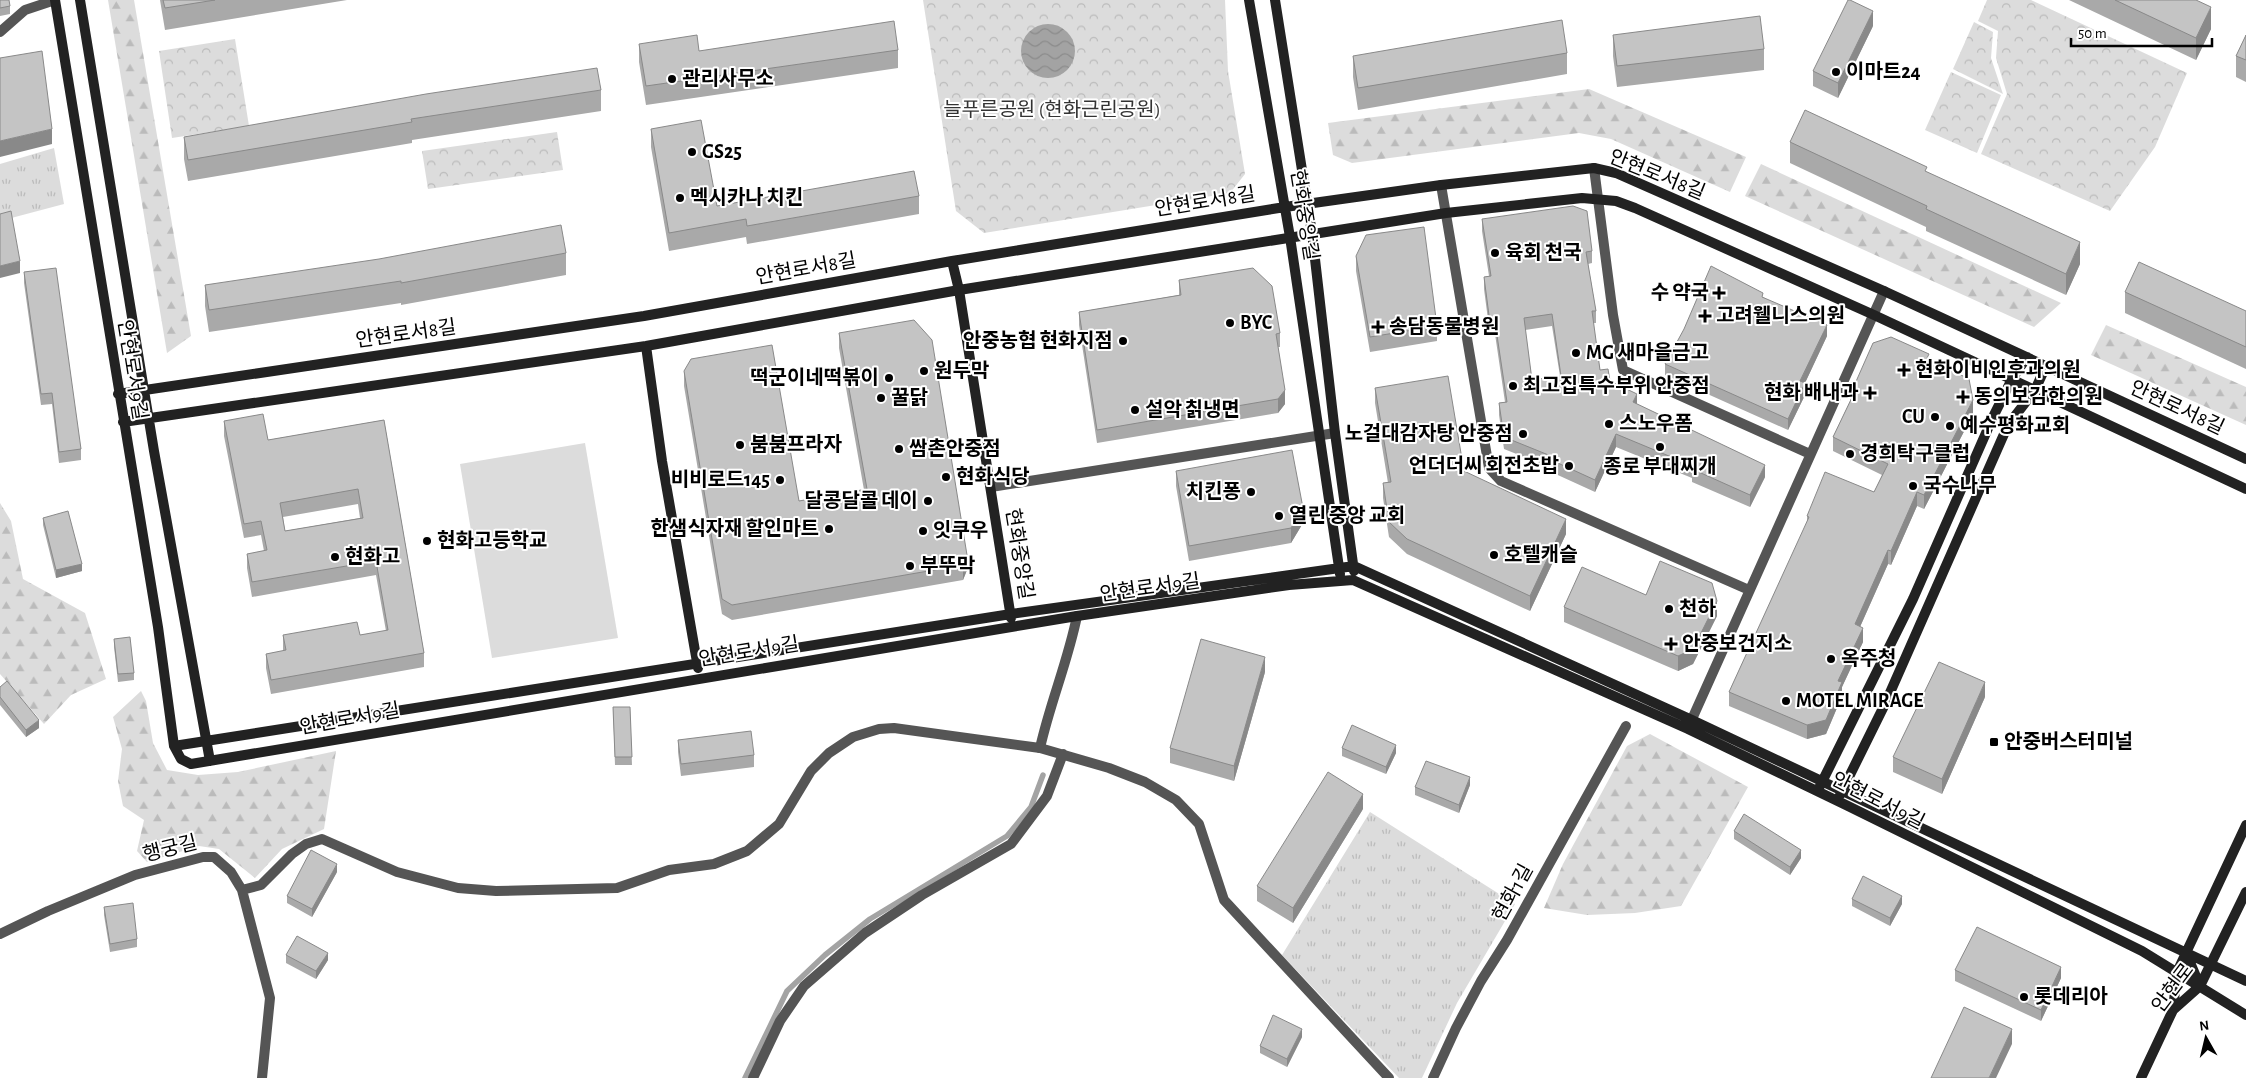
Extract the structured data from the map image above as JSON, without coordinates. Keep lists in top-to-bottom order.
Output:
{
  "streets": {
    "street": [
      "안현로서8길",
      "현화중앙길",
      "안현로서9길",
      "행궁길",
      "현화1길",
      "안현로"
    ]
  },
  "crossings": [
    ["안현로서8길", "현화중앙길"],
    ["안현로서8길", "안현로서9길"],
    ["현화중앙길", "안현로서9길"],
    ["안현로서9길", "안현로"]
  ],
  "parks": ["늘푸른공원 (현화근린공원)"],
  "places": {
    "other": [
      "이마트24",
      "관리사무소",
      "GS25",
      "멕시카나 치킨",
      "육회 천국",
      "BYC",
      "안중농협 현화지점",
      "MG 새마을금고",
      "원두막",
      "떡군이네떡볶이",
      "최고집특수부위 안중점",
      "꿀닭",
      "설악 칡냉면",
      "CU",
      "스노우폼",
      "예수평화교회",
      "노걸대감자탕 안중점",
      "붐붐프라자",
      "종로 부대찌개",
      "쌈촌안중점",
      "경희탁구클럽",
      "언더더씨 회전초밥",
      "현화식당",
      "비비로드145",
      "국수나무",
      "치킨퐁",
      "달콩달콜 데이",
      "열린 중앙 교회",
      "한샘식자재 할인마트",
      "잇쿠우",
      "현화고등학교",
      "호텔캐슬",
      "현화고",
      "부뚜막",
      "천하",
      "옥주청",
      "MOTEL MIRAGE",
      "롯데리아"
    ],
    "health": [
      "수 약국",
      "고려웰니스의원",
      "송담동물병원",
      "현화이비인후과의원",
      "현화 배내과",
      "동의보감한의원",
      "안중보건지소"
    ],
    "transit": ["안중버스터미널"]
  },
  "scale_bar": "50 m",
  "north": "top"
}
